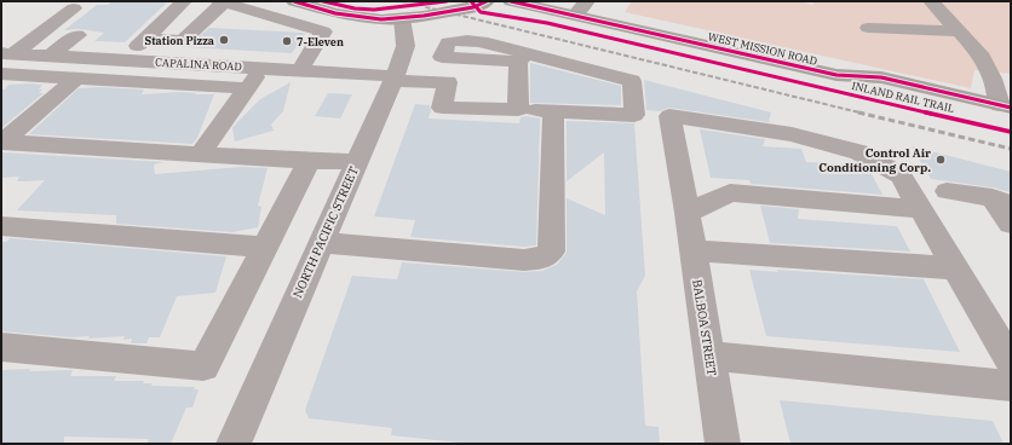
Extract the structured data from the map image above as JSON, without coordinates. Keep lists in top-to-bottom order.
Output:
{
  "streets": {
    "main road": ["WEST MISSION ROAD"],
    "street": ["CAPALINA ROAD", "NORTH PACIFIC STREET", "BALBOA STREET"],
    "cycle path": ["INLAND RAIL TRAIL"]
  },
  "crossings": [
    ["CAPALINA ROAD", "NORTH PACIFIC STREET"]
  ],
  "places": ["Station Pizza", "7-Eleven", "Control Air Conditioning Corp."]
}
